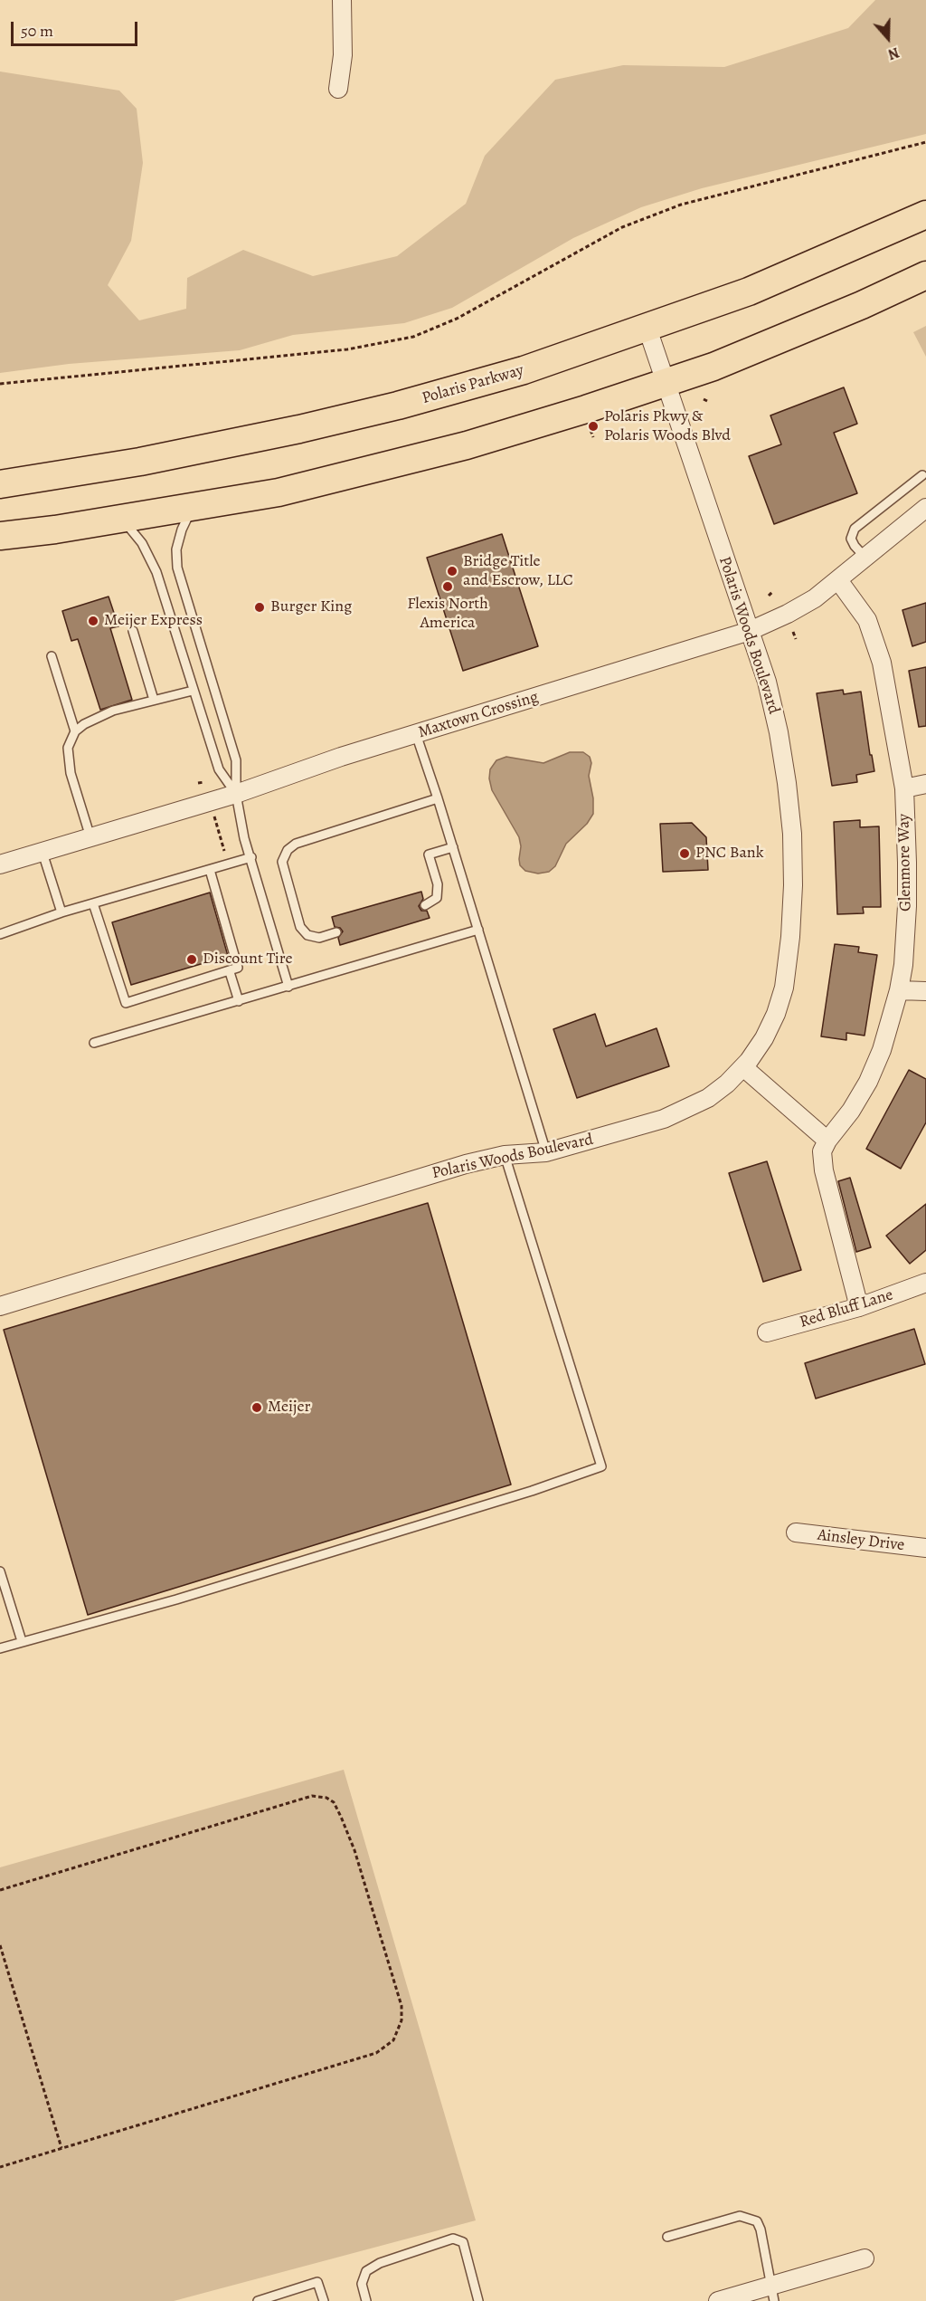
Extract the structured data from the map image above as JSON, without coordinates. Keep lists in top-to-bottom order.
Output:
{
  "streets": {
    "main road": ["Polaris Parkway"],
    "street": [
      "Polaris Woods Boulevard",
      "Maxtown Crossing",
      "Glenmore Way",
      "Red Bluff Lane",
      "Ainsley Drive"
    ]
  },
  "crossings": [
    ["Polaris Parkway", "Polaris Woods Boulevard"],
    ["Polaris Woods Boulevard", "Maxtown Crossing"],
    ["Maxtown Crossing", "Glenmore Way"],
    ["Glenmore Way", "Red Bluff Lane"]
  ],
  "places": [
    "Polaris Pkwy & Polaris Woods Blvd",
    "Bridge Title and Escrow, LLC",
    "Flexis North America",
    "Burger King",
    "Meijer Express",
    "PNC Bank",
    "Discount Tire",
    "Meijer"
  ],
  "scale_bar": "50 m",
  "north": "bottom"
}
